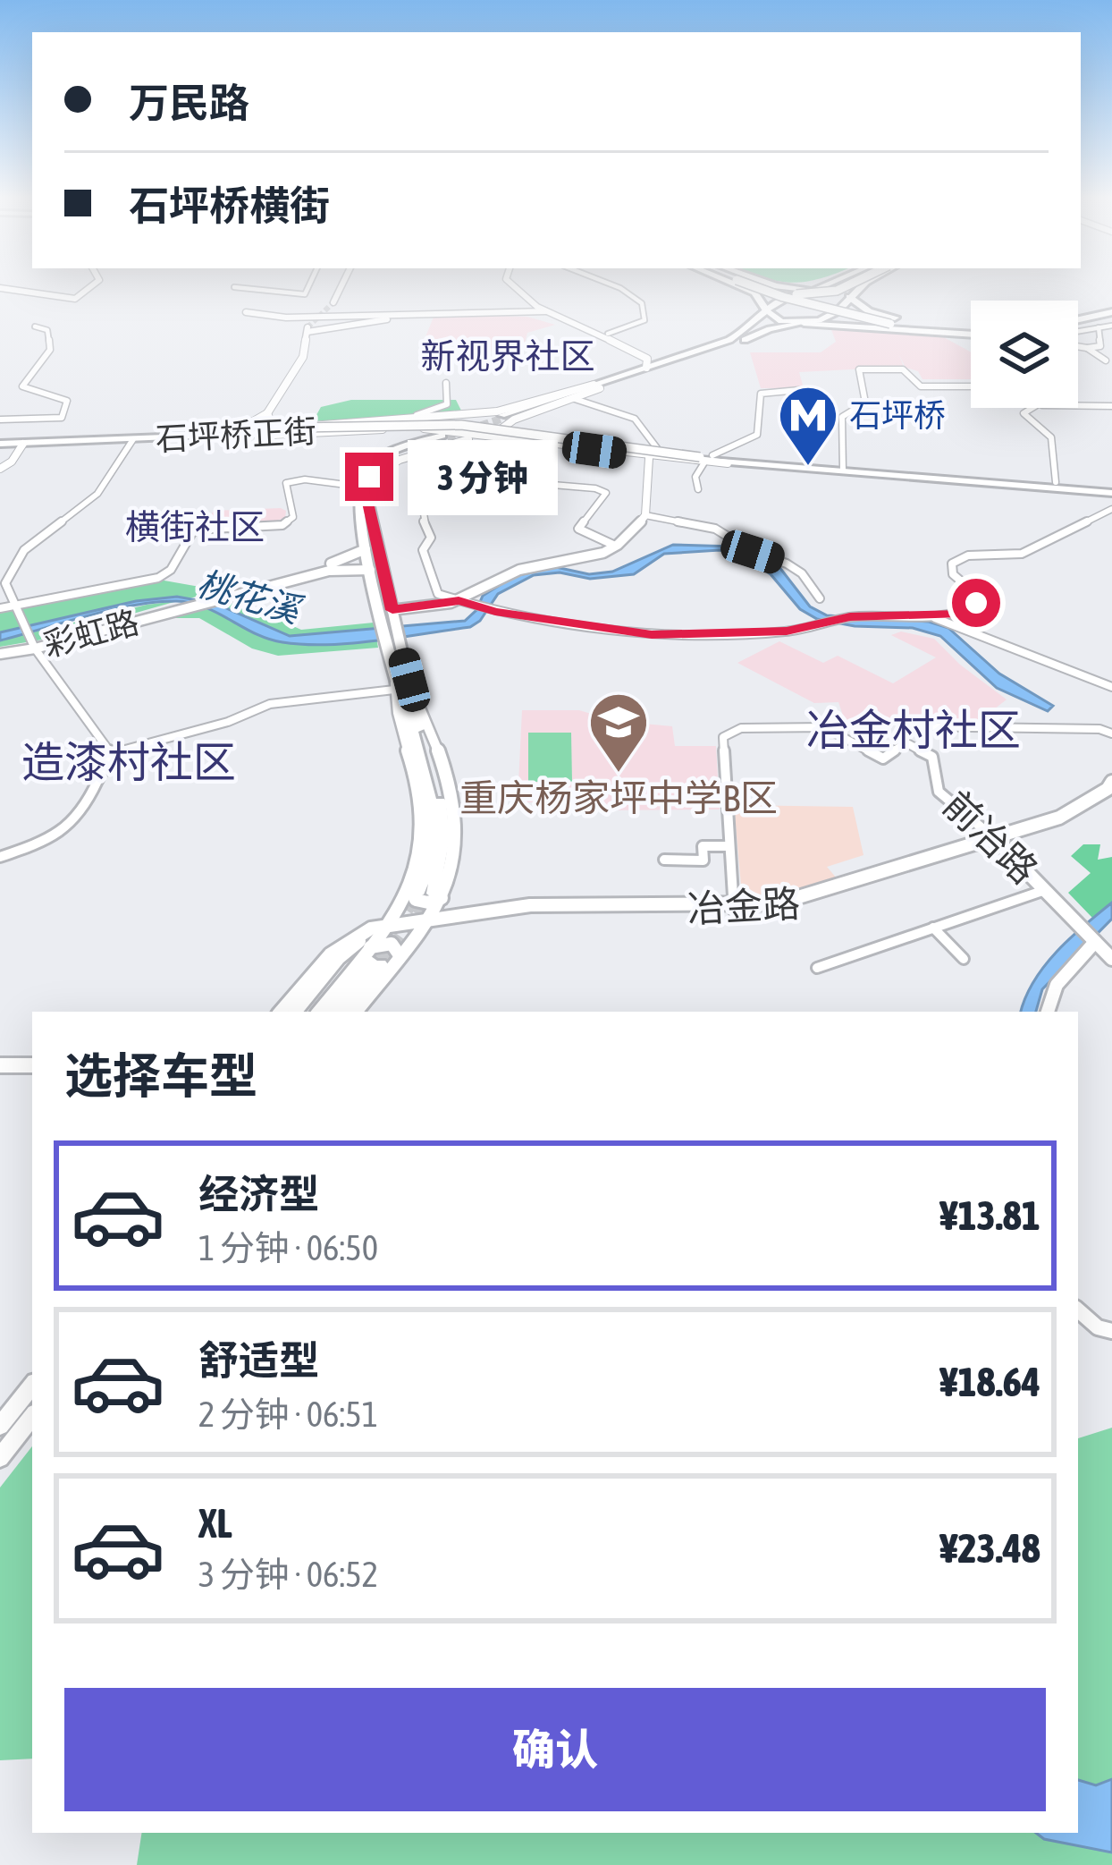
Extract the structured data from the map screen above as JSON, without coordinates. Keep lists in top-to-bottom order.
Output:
{
  "streets": {
    "main road": ["石坪桥正街"],
    "street": ["彩虹路", "前冶路", "冶金路"]
  },
  "crossings": [
    ["前冶路", "冶金路"]
  ],
  "districts": [
    "新视界社区",
    "横街社区",
    "冶金村社区",
    "造漆村社区"
  ],
  "water": ["桃花溪"],
  "places": {
    "metro station": ["石坪桥"],
    "school or university": ["重庆杨家坪中学B区"]
  },
  "page": {
    "banner": ["万民路", "石坪桥横街"],
    "bubble": "3 分钟",
    "heading": "选择车型",
    "list": [
      {
        "name": "经济型",
        "note": "1 分钟 · 06:50",
        "value": "¥13.81"
      },
      {
        "name": "舒适型",
        "note": "2 分钟 · 06:51",
        "value": "¥18.64"
      },
      {
        "name": "XL",
        "note": "3 分钟 · 06:52",
        "value": "¥23.48"
      }
    ],
    "buttons": "确认"
  }
}
